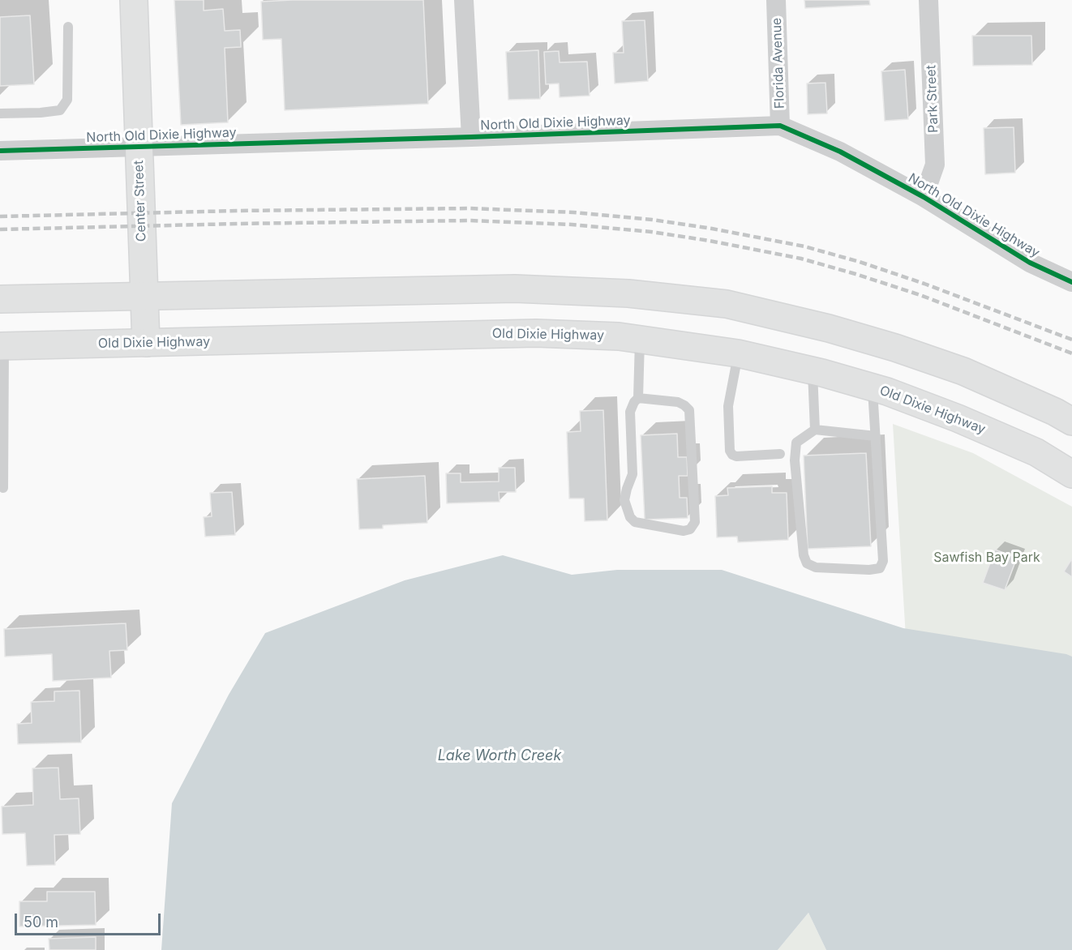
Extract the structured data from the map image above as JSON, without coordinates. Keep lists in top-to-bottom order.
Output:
{
  "streets": {
    "main road": ["Center Street", "Old Dixie Highway"],
    "street": ["Florida Avenue", "Park Street", "North Old Dixie Highway"]
  },
  "crossings": [
    ["Florida Avenue", "North Old Dixie Highway"],
    ["Park Street", "North Old Dixie Highway"],
    ["North Old Dixie Highway", "Center Street"],
    ["Center Street", "Old Dixie Highway"]
  ],
  "water": ["Lake Worth Creek"],
  "parks": ["Sawfish Bay Park"],
  "scale_bar": "50 m"
}
